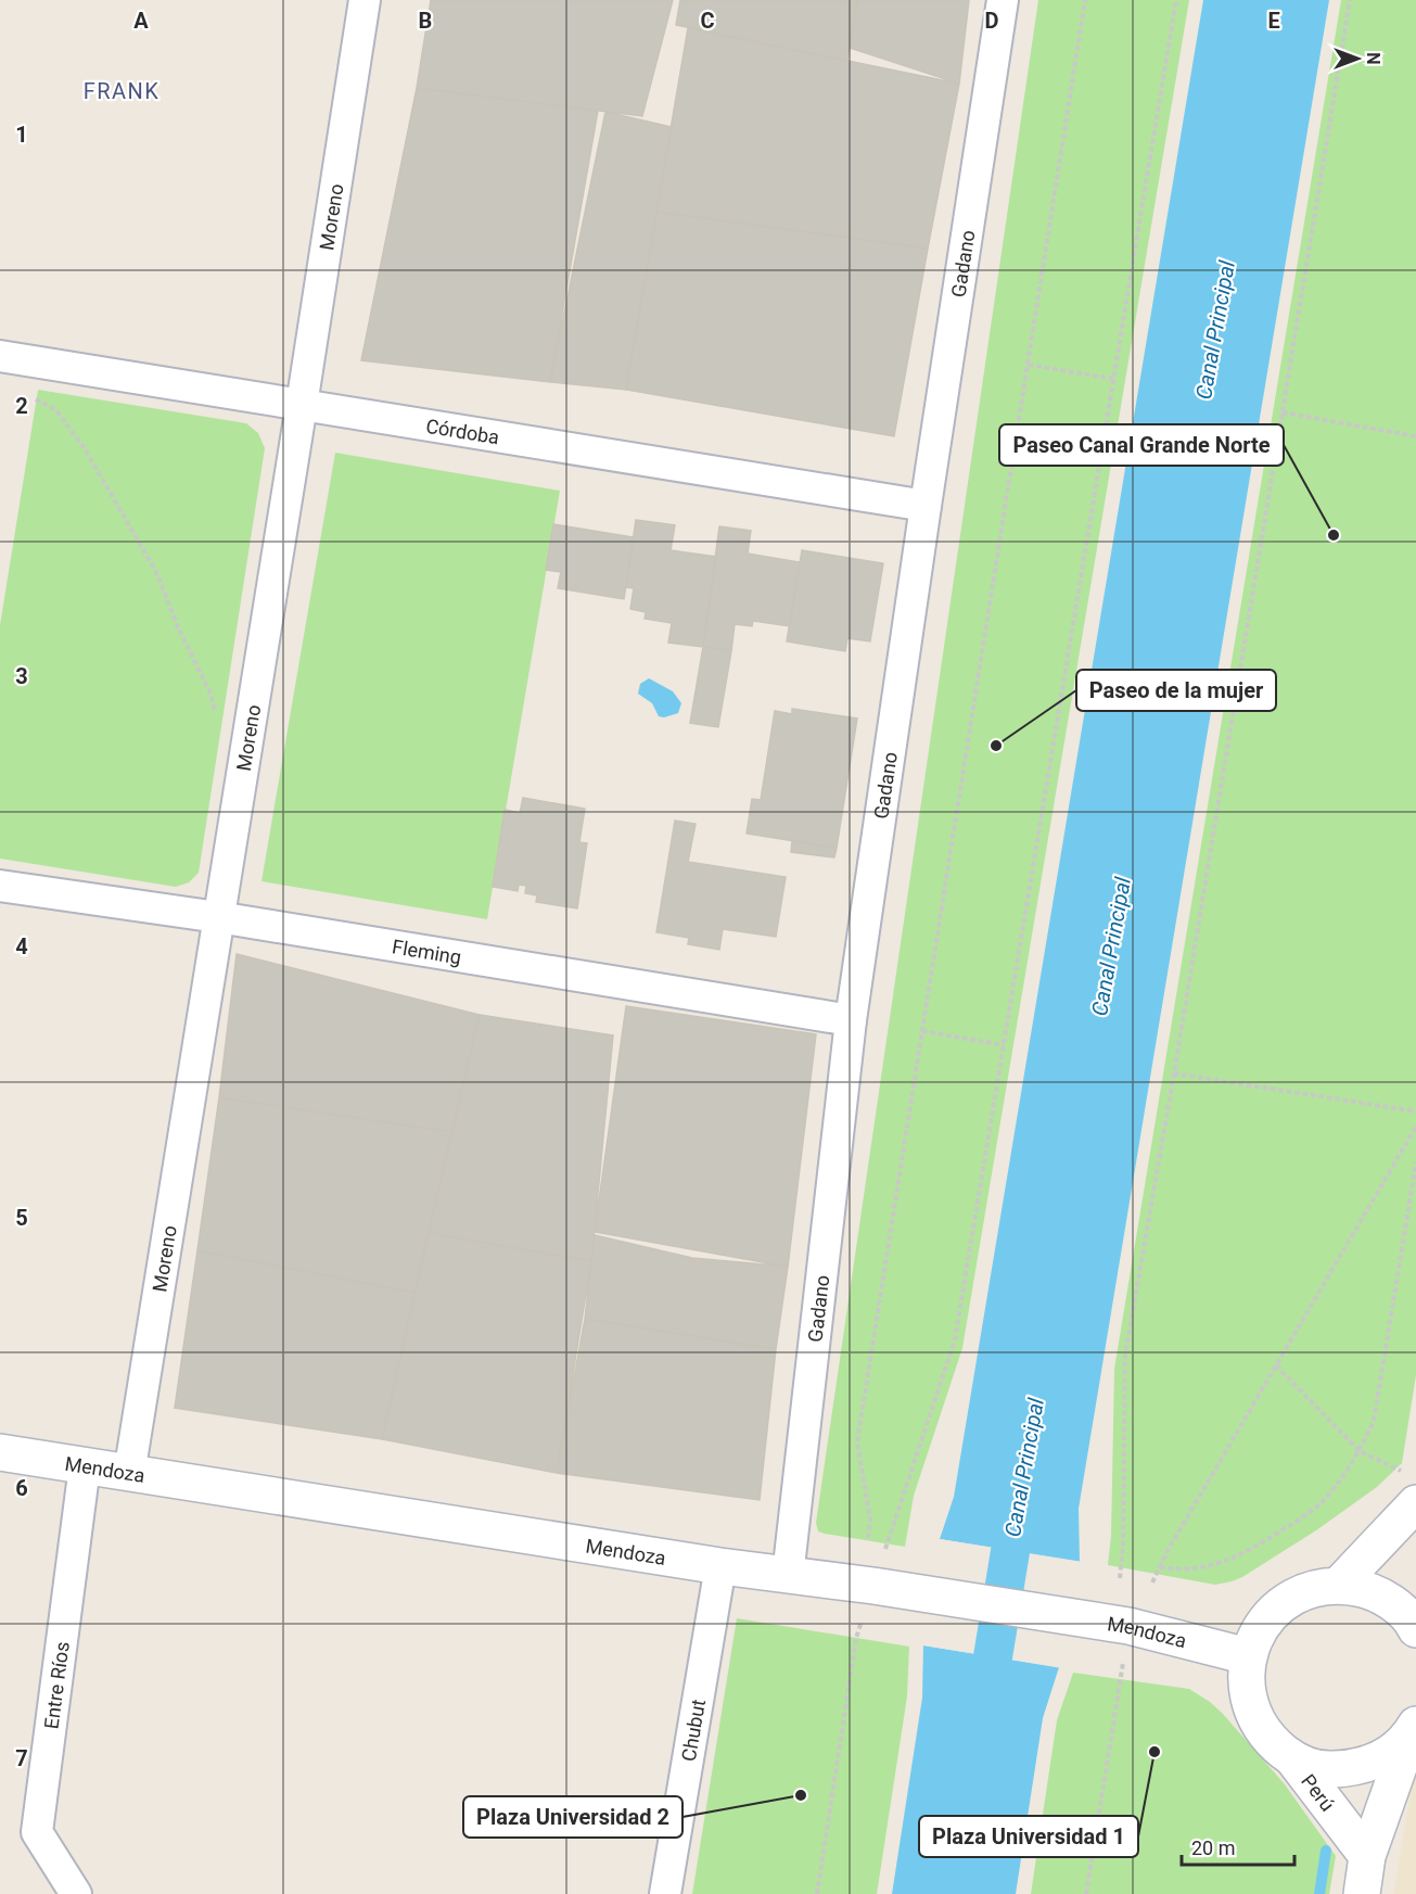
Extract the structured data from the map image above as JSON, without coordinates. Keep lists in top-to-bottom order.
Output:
{
  "streets": {
    "main road": ["Mendoza", "Perú"],
    "street": [
      "Moreno",
      "Gadano",
      "Córdoba",
      "Fleming",
      "Entre Ríos",
      "Chubut"
    ]
  },
  "crossings": [
    ["Moreno", "Córdoba"],
    ["Moreno", "Fleming"],
    ["Moreno", "Mendoza"],
    ["Gadano", "Córdoba"],
    ["Gadano", "Fleming"],
    ["Gadano", "Mendoza"],
    ["Mendoza", "Entre Ríos"],
    ["Mendoza", "Chubut"]
  ],
  "districts": ["FRANK"],
  "water": ["Canal Principal"],
  "places": [
    "Paseo Canal Grande Norte",
    "Paseo de la mujer",
    "Plaza Universidad 1",
    "Plaza Universidad 2"
  ],
  "scale_bar": "20 m",
  "north": "right",
  "grid": {
    "columns": [
      "A",
      "B",
      "C",
      "D",
      "E"
    ],
    "rows": [
      "1",
      "2",
      "3",
      "4",
      "5",
      "6",
      "7"
    ]
  }
}
